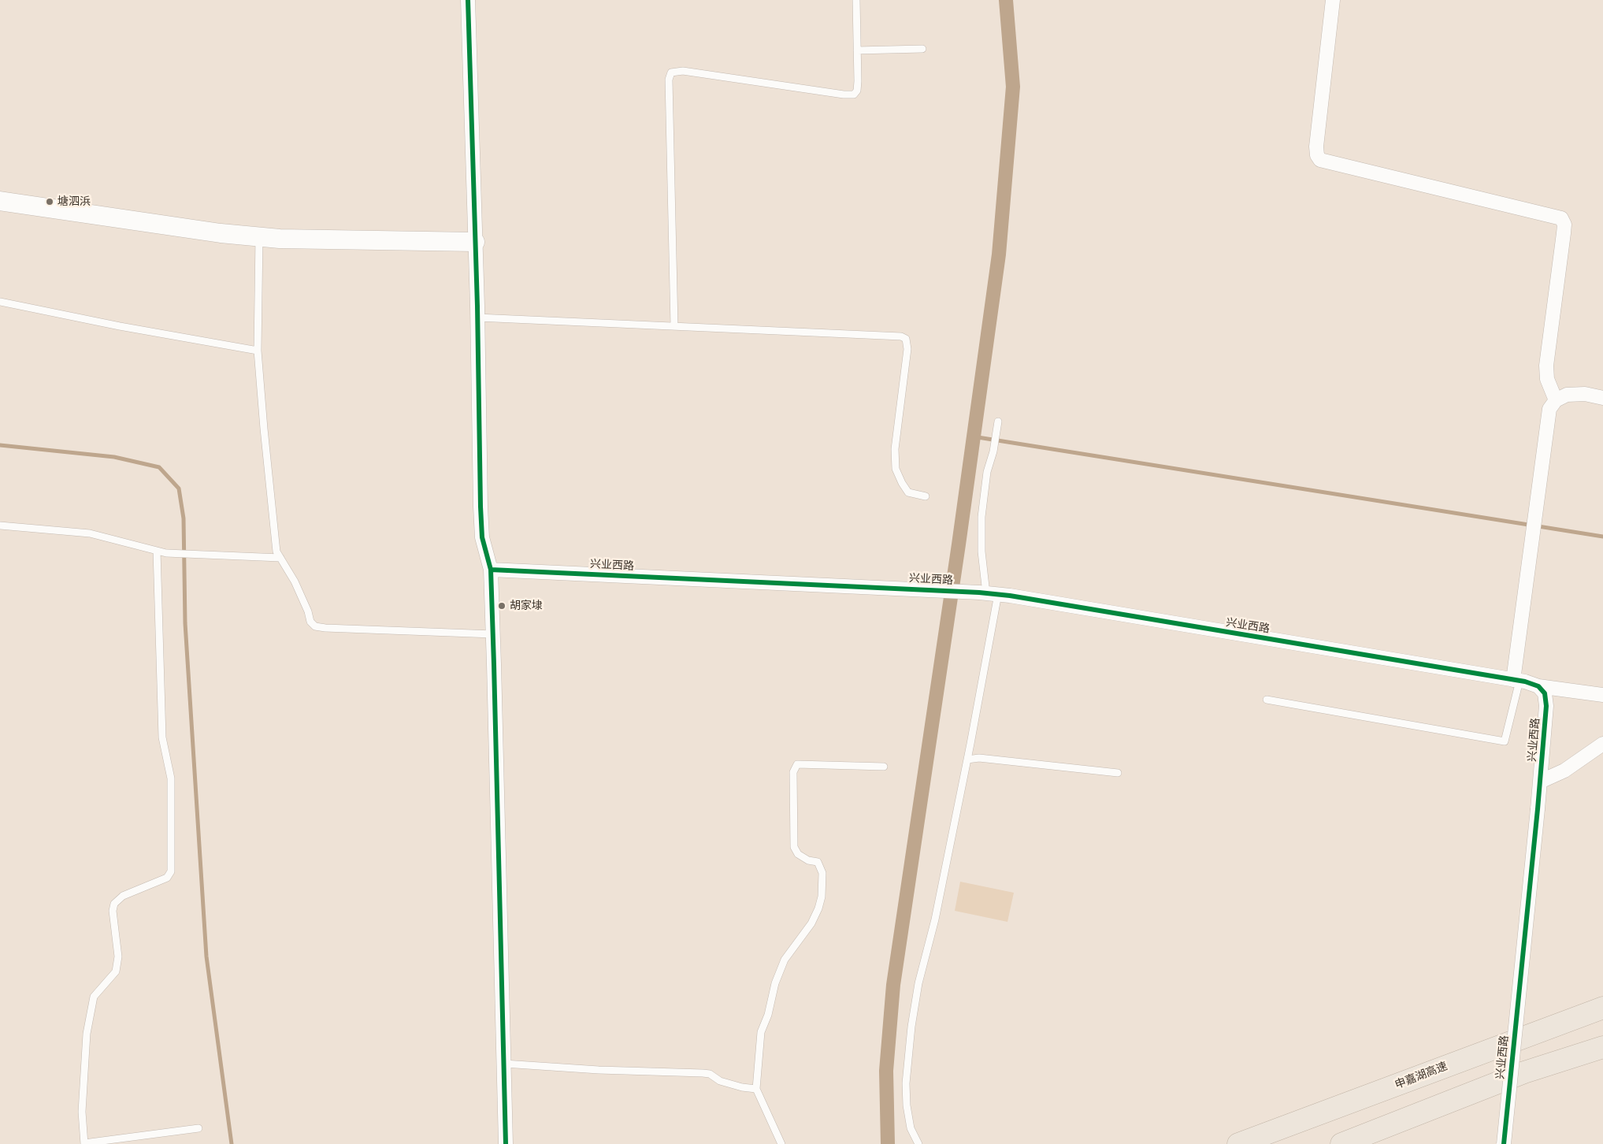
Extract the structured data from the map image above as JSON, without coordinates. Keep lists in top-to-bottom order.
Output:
{
  "streets": {
    "highway": ["申嘉湖高速"],
    "street": ["兴业西路"]
  },
  "places": ["塘泗浜", "胡家埭"]
}
